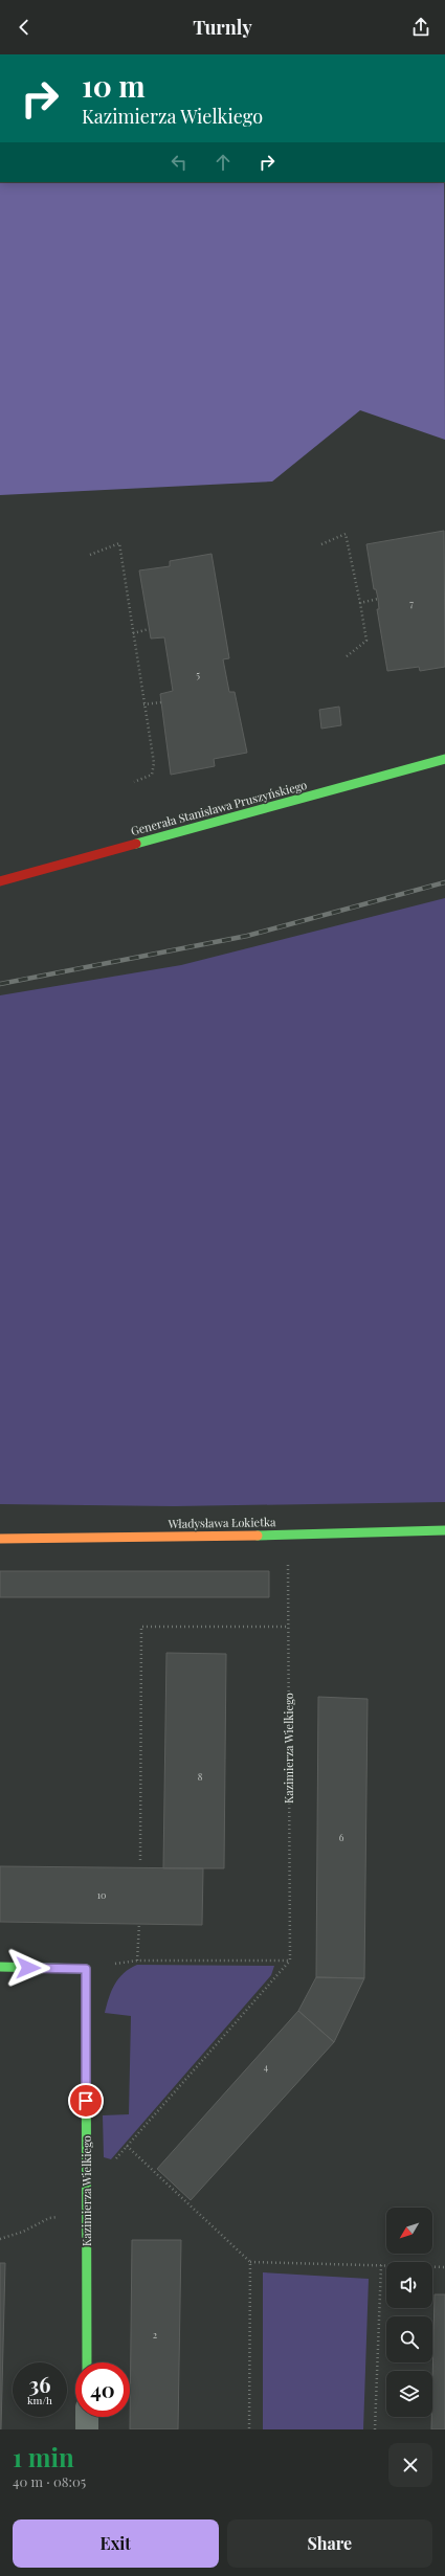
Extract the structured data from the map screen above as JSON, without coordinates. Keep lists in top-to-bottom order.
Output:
{
  "streets": {
    "street": ["Generała Stanisława Pruszyńskiego", "Władysława Łokietka", "Kazimierza Wielkiego"]
  },
  "crossings": [
    ["Władysława Łokietka", "Kazimierza Wielkiego"]
  ],
  "house_numbers": [
    "7",
    "5",
    "8",
    "6",
    "10",
    "4",
    "2"
  ],
  "north": "bottom left",
  "page": {
    "header": "Turnly",
    "turn": ["10 m", "Kazimierza Wielkiego"],
    "speed": "36 km/h",
    "limit": "40",
    "heading": ["1 min", "40 m · 08:05"],
    "buttons": ["Exit", "Share"]
  }
}
